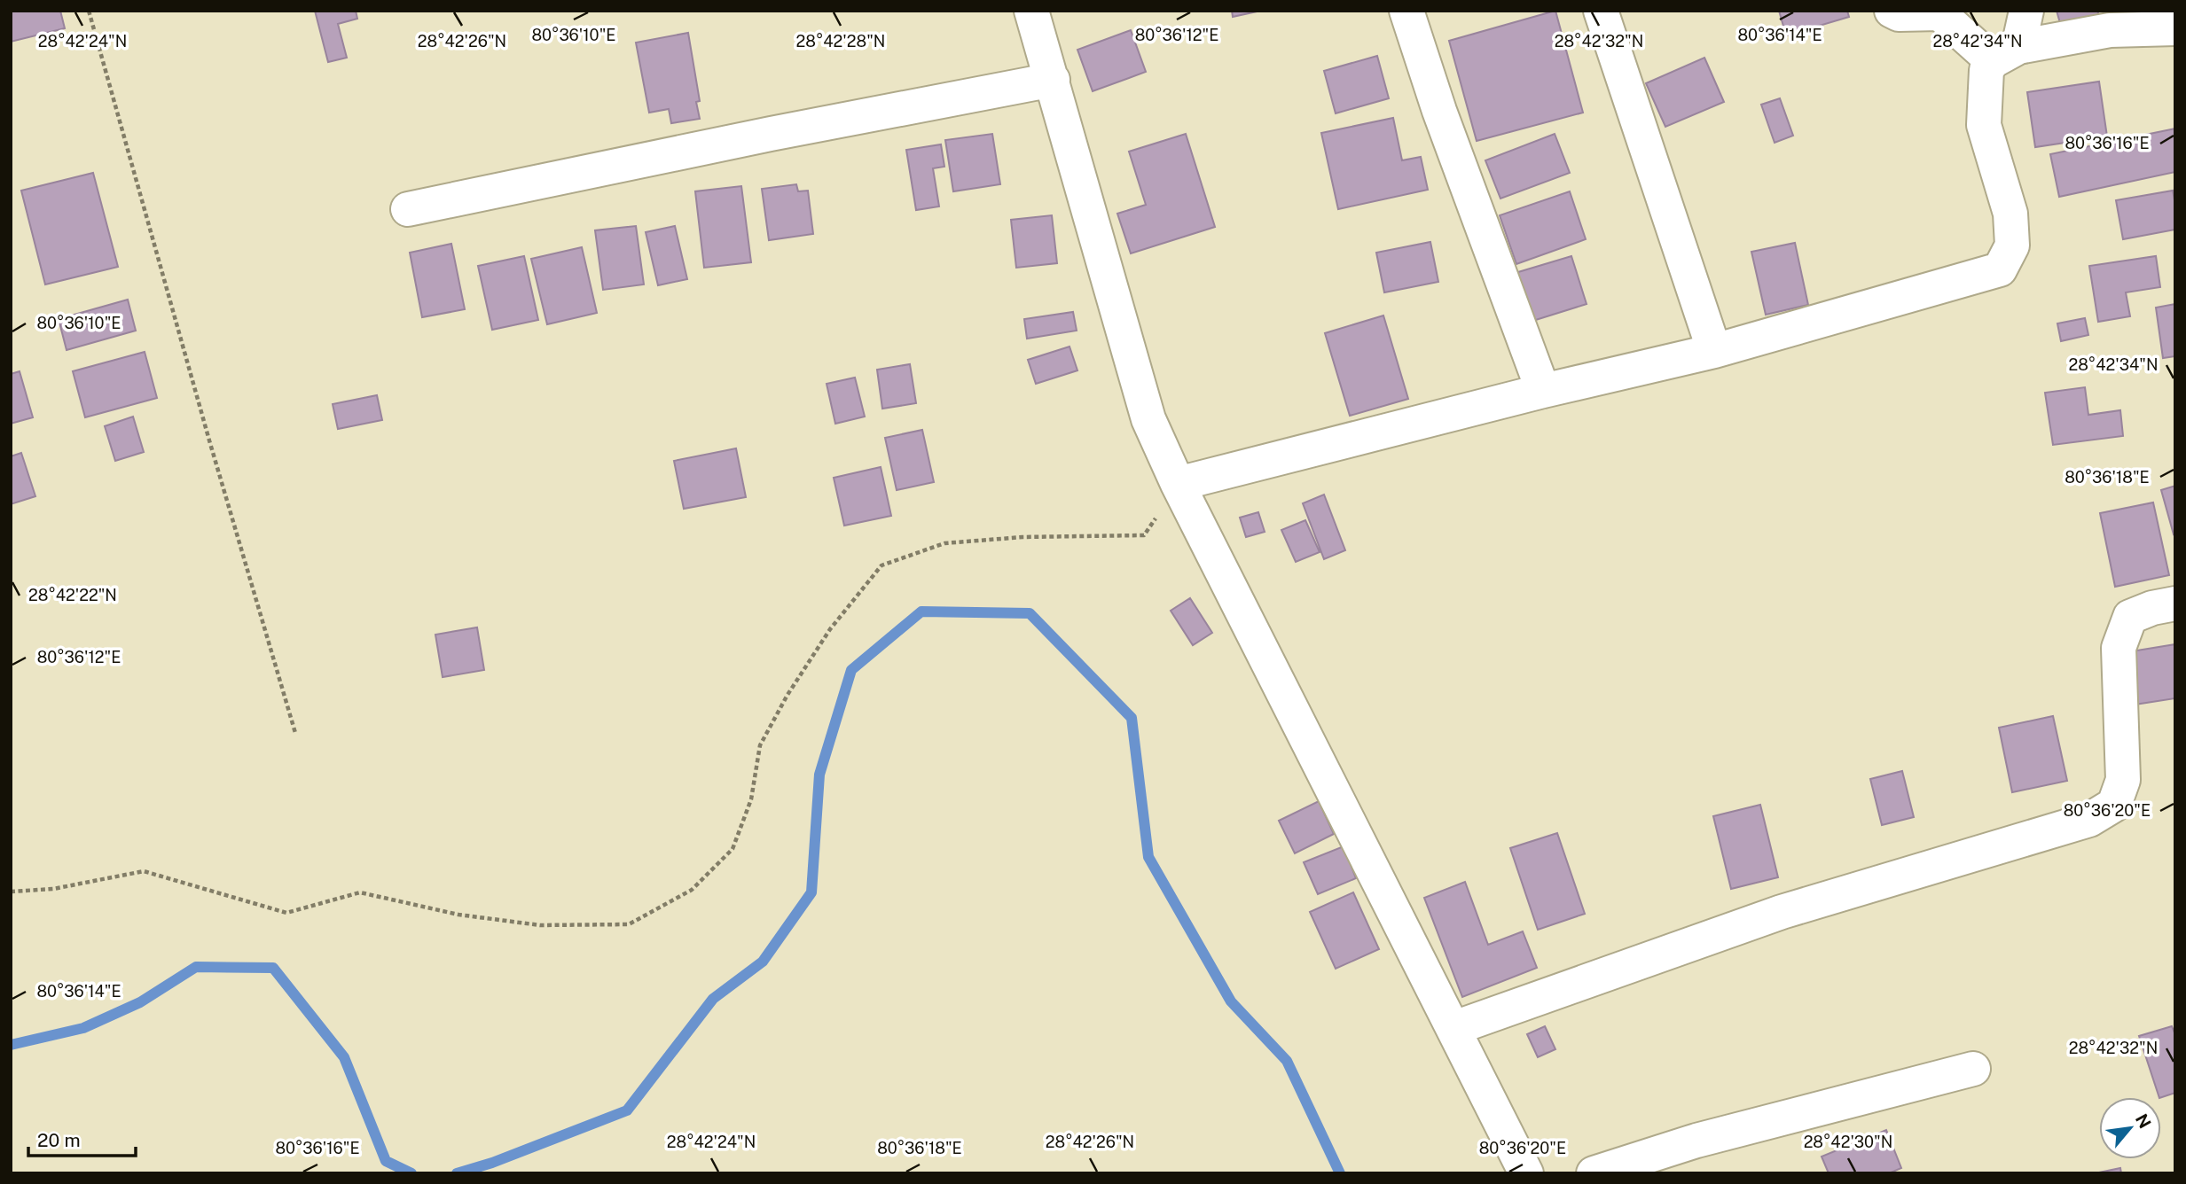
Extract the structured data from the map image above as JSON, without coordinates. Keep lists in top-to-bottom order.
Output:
{
  "scale_bar": "20 m",
  "north": "top right",
  "coordinates": [
    "80°36'12\"E",
    "80°36'14\"E",
    "80°36'10\"E",
    "28°42'24\"N",
    "28°42'26\"N",
    "28°42'28\"N",
    "28°42'32\"N",
    "28°42'34\"N",
    "80°36'16\"E",
    "80°36'18\"E",
    "28°42'22\"N",
    "80°36'20\"E",
    "28°42'30\"N"
  ]
}
